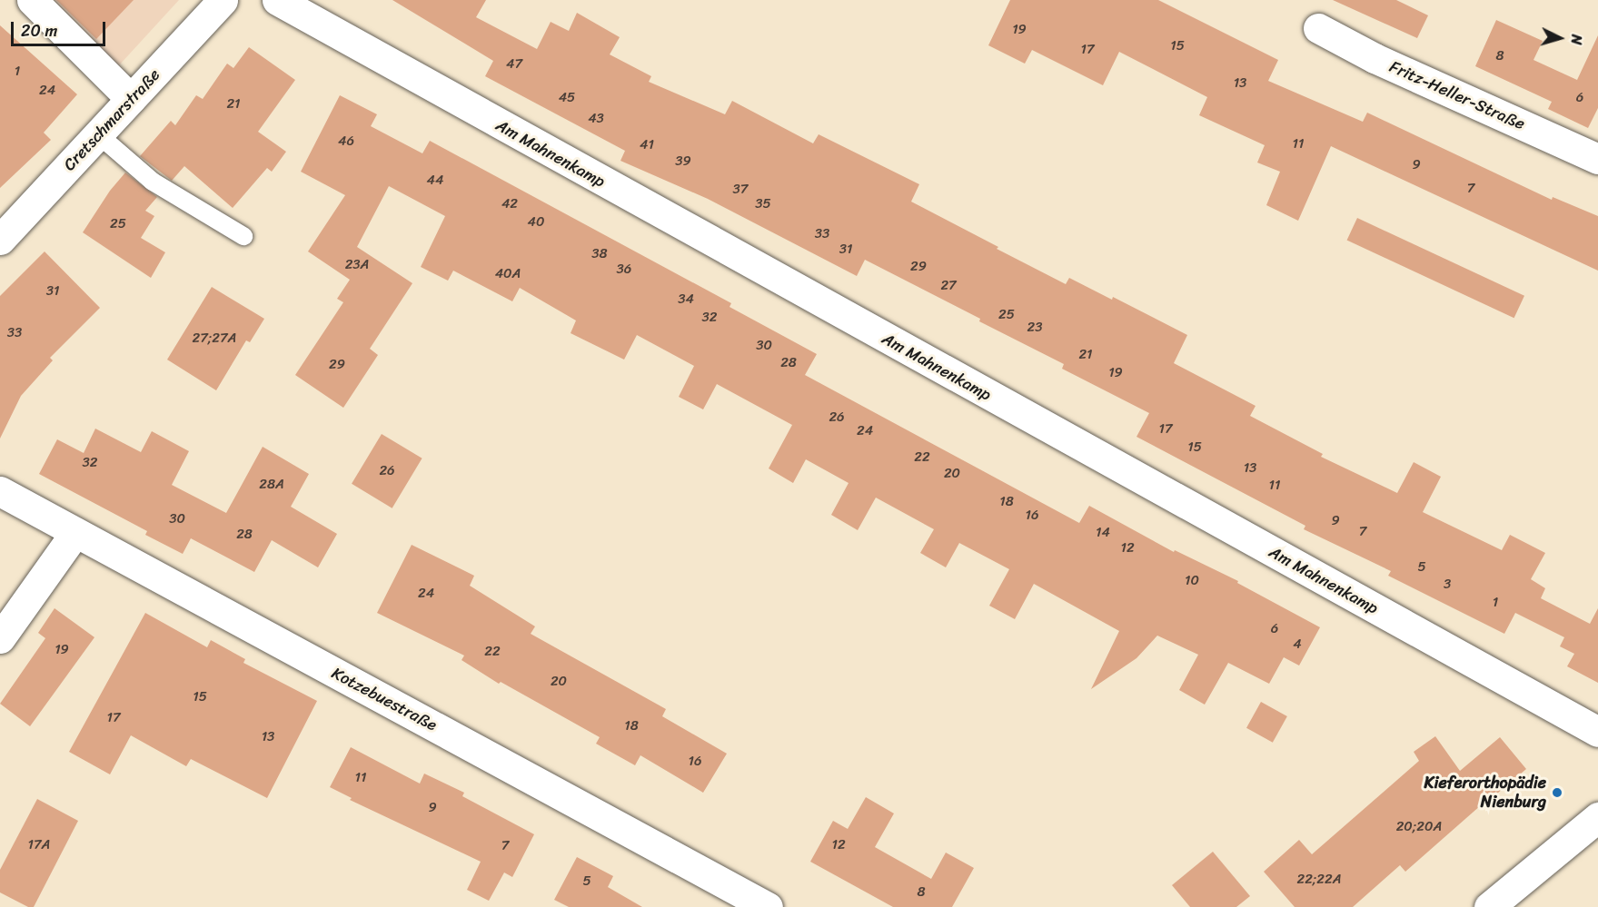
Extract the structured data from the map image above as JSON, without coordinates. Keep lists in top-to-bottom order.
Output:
{
  "streets": {
    "street": [
      "Fritz-Heller-Straße",
      "Cretschmarstraße",
      "Am Mahnenkamp",
      "Kotzebuestraße"
    ]
  },
  "places": ["Kieferorthopädie Nienburg"],
  "house_numbers": [
    "19",
    "15",
    "17",
    "8",
    "47",
    "1",
    "13",
    "24",
    "45",
    "6",
    "21",
    "43",
    "46",
    "11",
    "41",
    "39",
    "9",
    "44",
    "7",
    "37",
    "42",
    "35",
    "40",
    "25",
    "33",
    "31",
    "38",
    "23A",
    "29",
    "36",
    "40A",
    "27",
    "31",
    "34",
    "25",
    "32",
    "23",
    "33",
    "27;27A",
    "30",
    "21",
    "28",
    "29",
    "19",
    "26",
    "17",
    "24",
    "15",
    "22",
    "32",
    "13",
    "26",
    "20",
    "28A",
    "11",
    "18",
    "16",
    "30",
    "9",
    "7",
    "14",
    "28",
    "12",
    "5",
    "10",
    "3",
    "24",
    "1",
    "6",
    "4",
    "19",
    "22",
    "20",
    "15",
    "17",
    "18",
    "13",
    "16",
    "11",
    "9",
    "20;20A",
    "17A",
    "12",
    "7",
    "22;22A",
    "5",
    "8"
  ],
  "scale_bar": "20 m",
  "north": "right"
}
